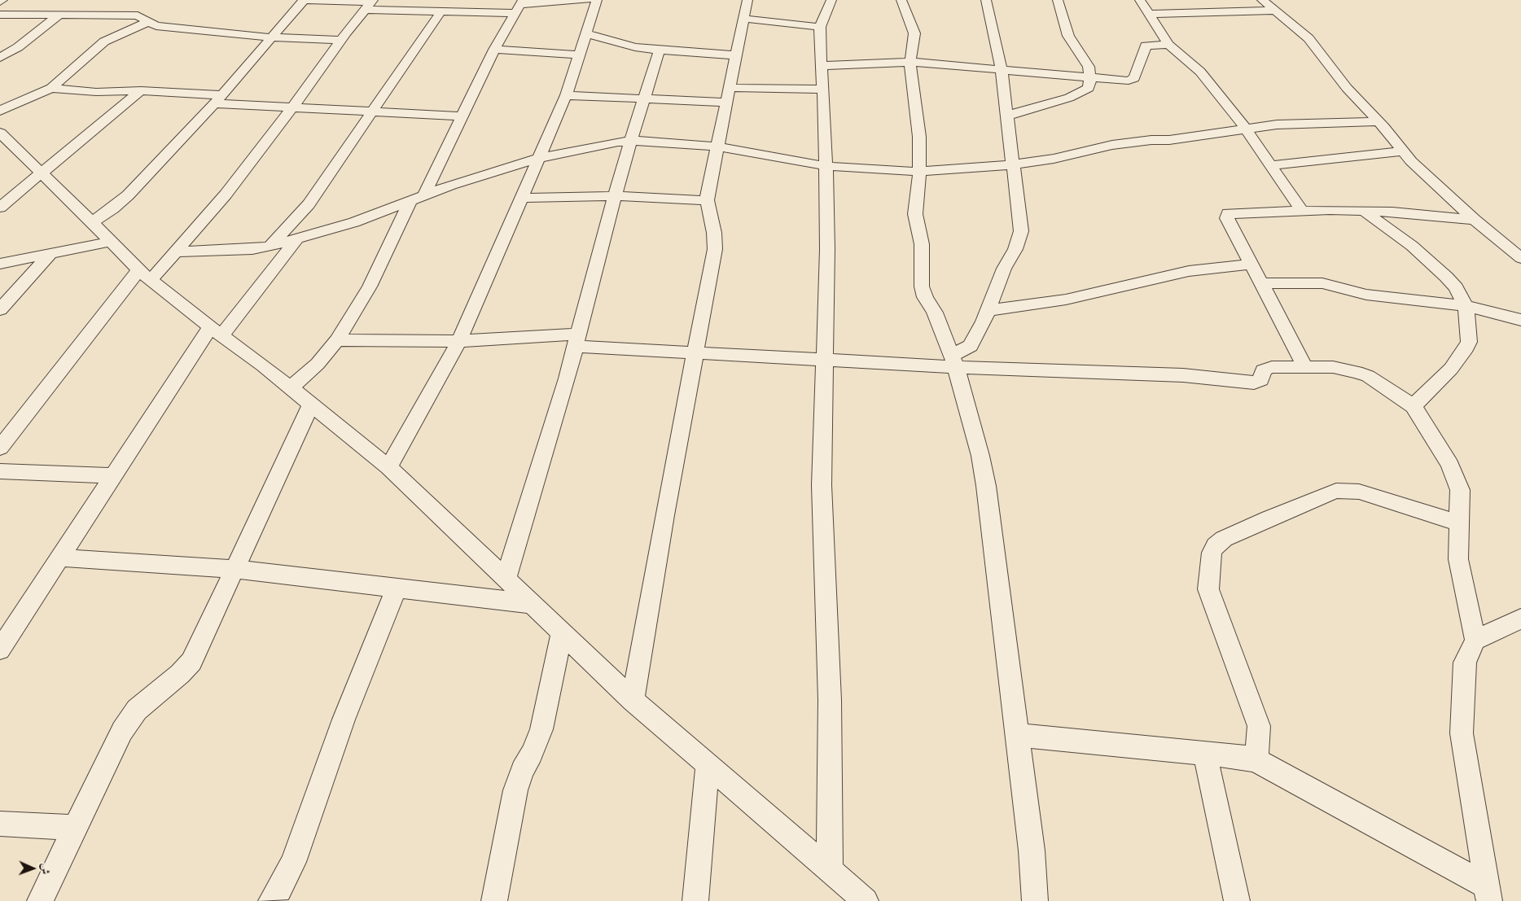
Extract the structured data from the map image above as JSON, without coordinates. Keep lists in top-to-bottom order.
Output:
{
  "north": "right"
}
